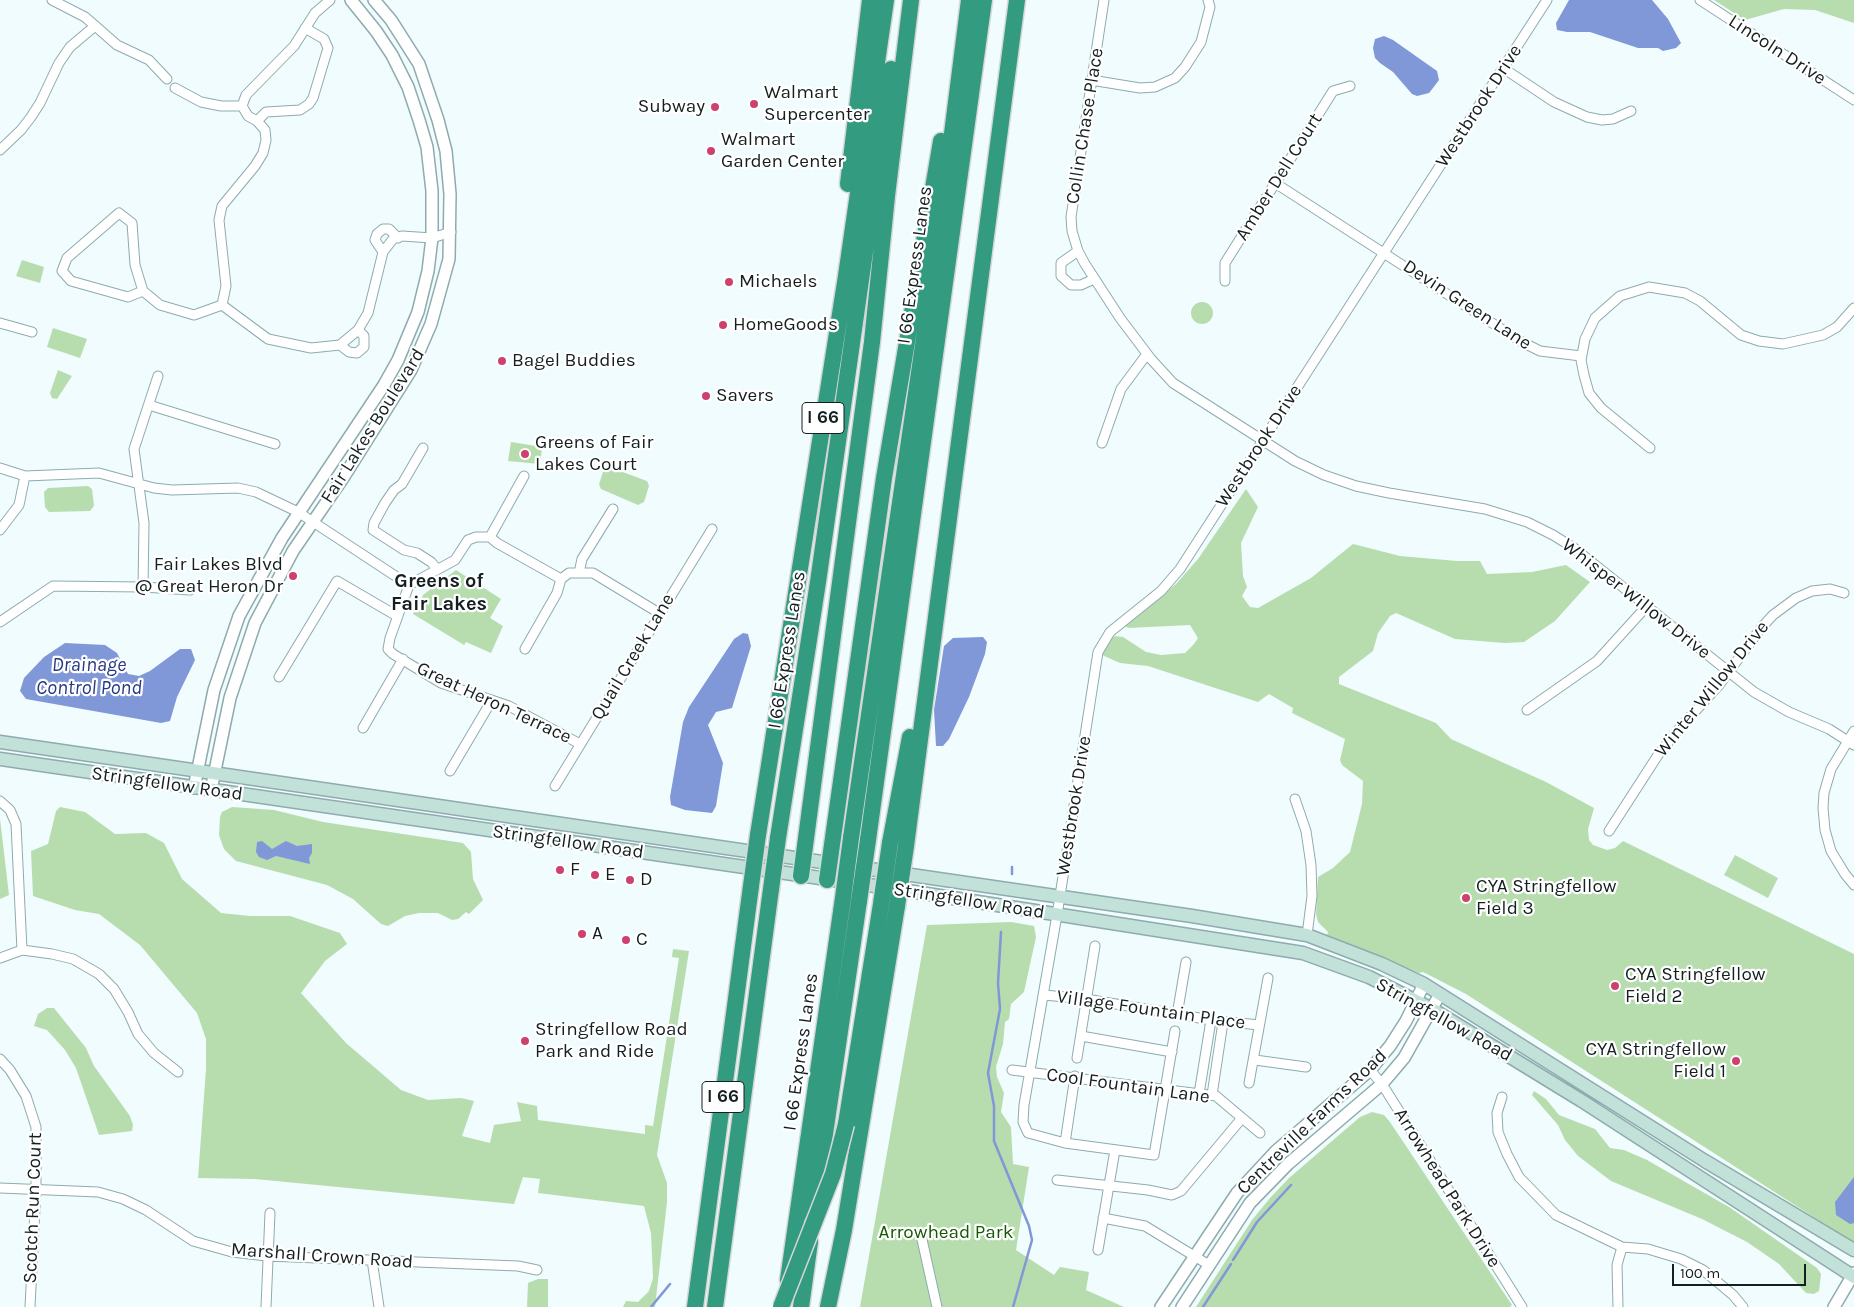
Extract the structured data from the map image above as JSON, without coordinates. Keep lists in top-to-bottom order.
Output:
{
  "streets": {
    "highway": ["I 66 Express Lanes", "I 66"],
    "main road": ["Stringfellow Road"],
    "street": [
      "Lincoln Drive",
      "Westbrook Drive",
      "Collin Chase Place",
      "Amber Dell Court",
      "Devin Green Lane",
      "Fair Lakes Boulevard",
      "Whisper Willow Drive",
      "Quail Creek Lane",
      "Winter Willow Drive",
      "Great Heron Terrace",
      "Village Fountain Place",
      "Cool Fountain Lane",
      "Centreville Farms Road",
      "Arrowhead Park Drive",
      "Scotch Run Court",
      "Marshall Crown Road"
    ]
  },
  "crossings": [
    ["Westbrook Drive", "Collin Chase Place"],
    ["Westbrook Drive", "Devin Green Lane"],
    ["Westbrook Drive", "Whisper Willow Drive"],
    ["Westbrook Drive", "Stringfellow Road"],
    ["Westbrook Drive", "Village Fountain Place"],
    ["Westbrook Drive", "Cool Fountain Lane"],
    ["Collin Chase Place", "Whisper Willow Drive"],
    ["Amber Dell Court", "Devin Green Lane"],
    ["Fair Lakes Boulevard", "Stringfellow Road"],
    ["Whisper Willow Drive", "Winter Willow Drive"],
    ["Quail Creek Lane", "Great Heron Terrace"],
    ["Stringfellow Road", "Centreville Farms Road"],
    ["Centreville Farms Road", "Arrowhead Park Drive"],
    ["Scotch Run Court", "Marshall Crown Road"]
  ],
  "districts": ["Greens of Fair Lakes"],
  "water": ["Drainage Control Pond"],
  "parks": ["Arrowhead Park"],
  "places": [
    "Walmart Supercenter",
    "Subway",
    "Walmart Garden Center",
    "Michaels",
    "HomeGoods",
    "Bagel Buddies",
    "Savers",
    "Greens of Fair Lakes Court",
    "Fair Lakes Blvd @ Great Heron Dr",
    "F",
    "E",
    "D",
    "CYA Stringfellow Field 3",
    "A",
    "C",
    "CYA Stringfellow Field 2",
    "Stringfellow Road Park and Ride",
    "CYA Stringfellow Field 1"
  ],
  "scale_bar": "100 m"
}
